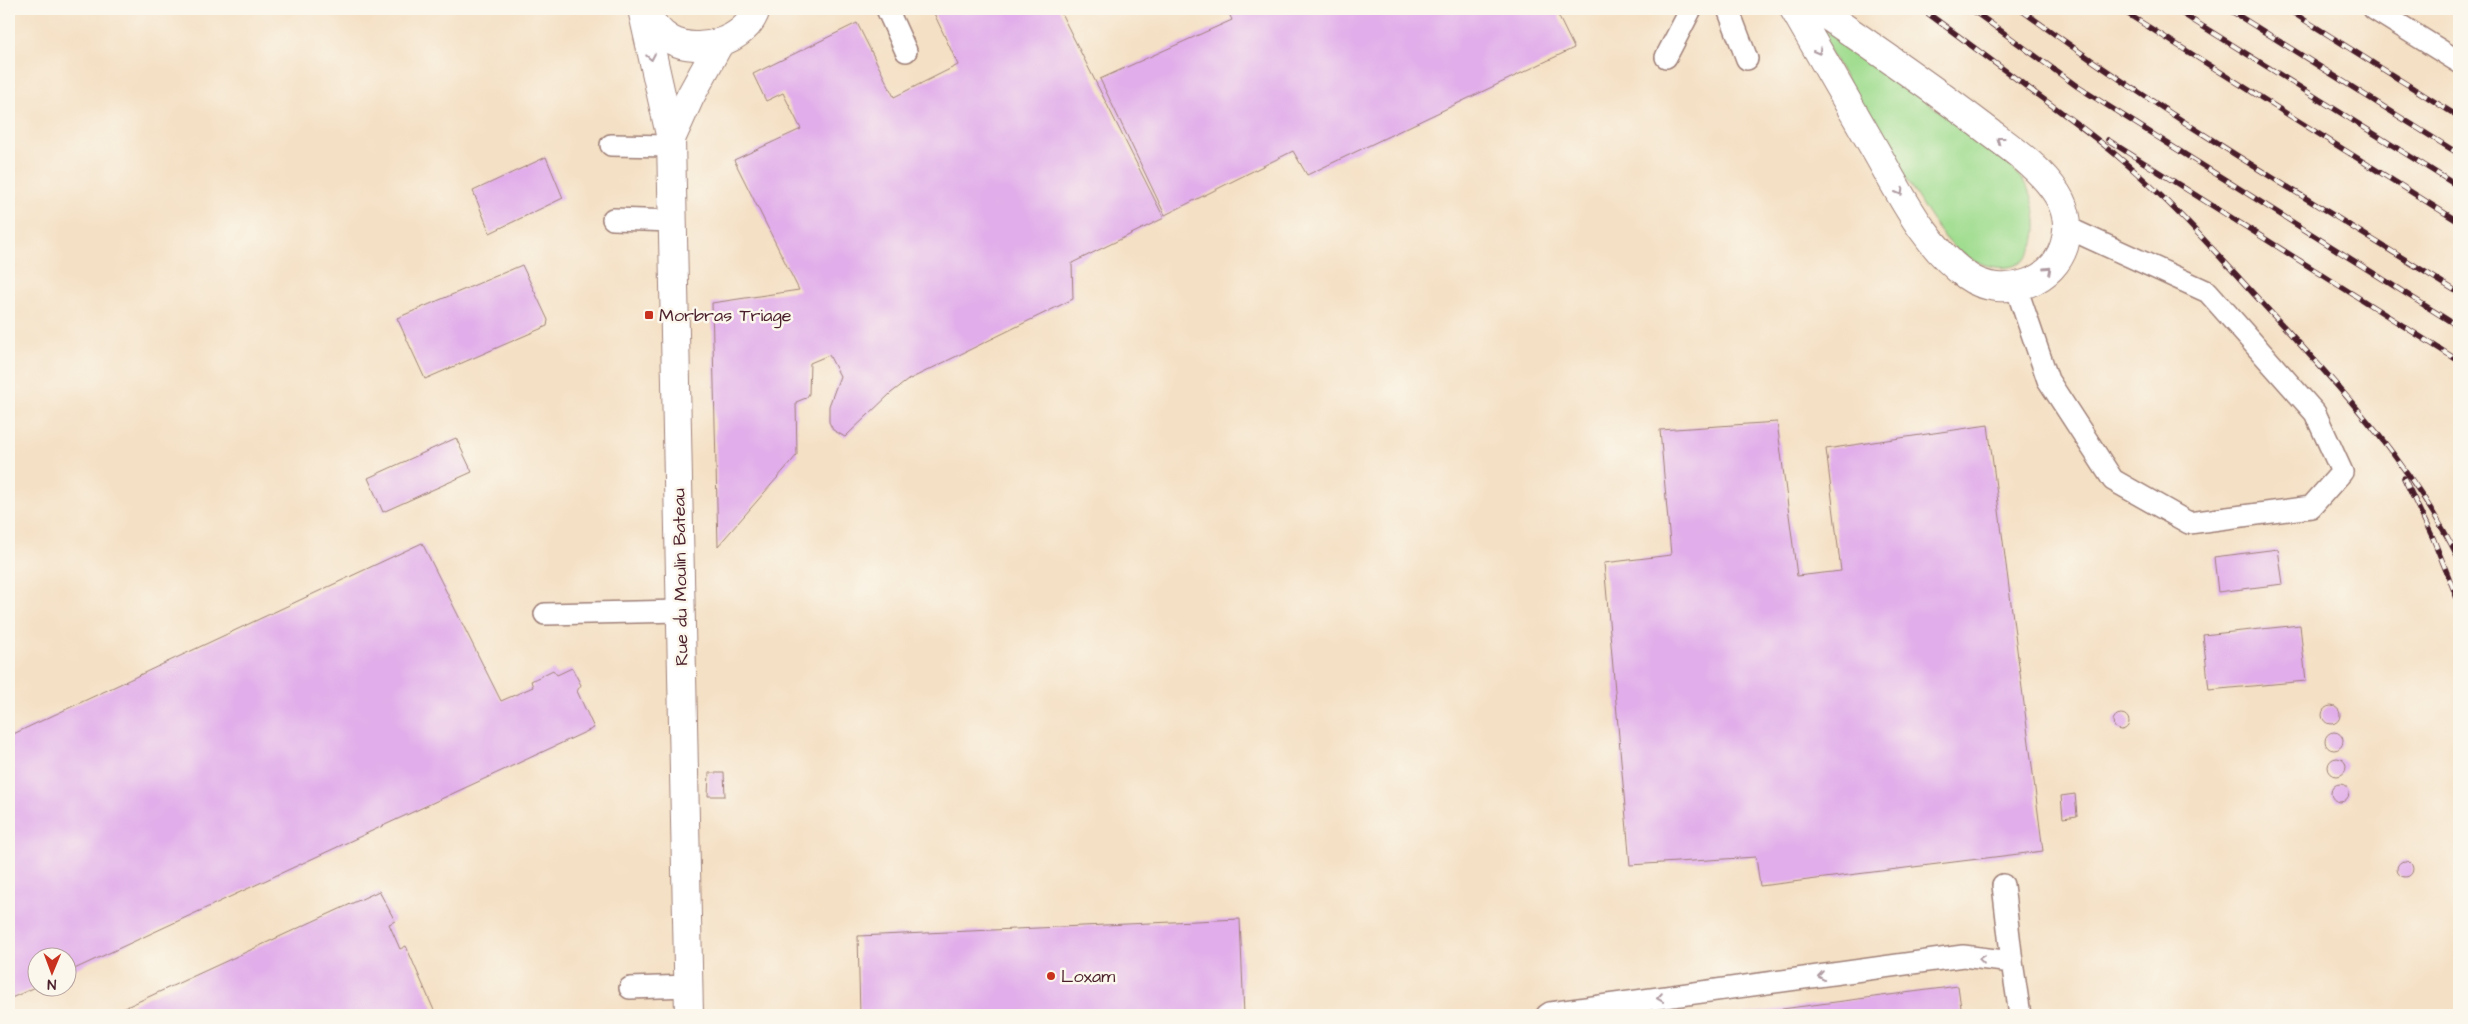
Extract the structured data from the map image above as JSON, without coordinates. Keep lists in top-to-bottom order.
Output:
{
  "streets": {
    "street": ["Rue du Moulin Bateau"]
  },
  "places": {
    "transit": ["Morbras Triage"],
    "other": ["Loxam"]
  },
  "north": "bottom"
}
